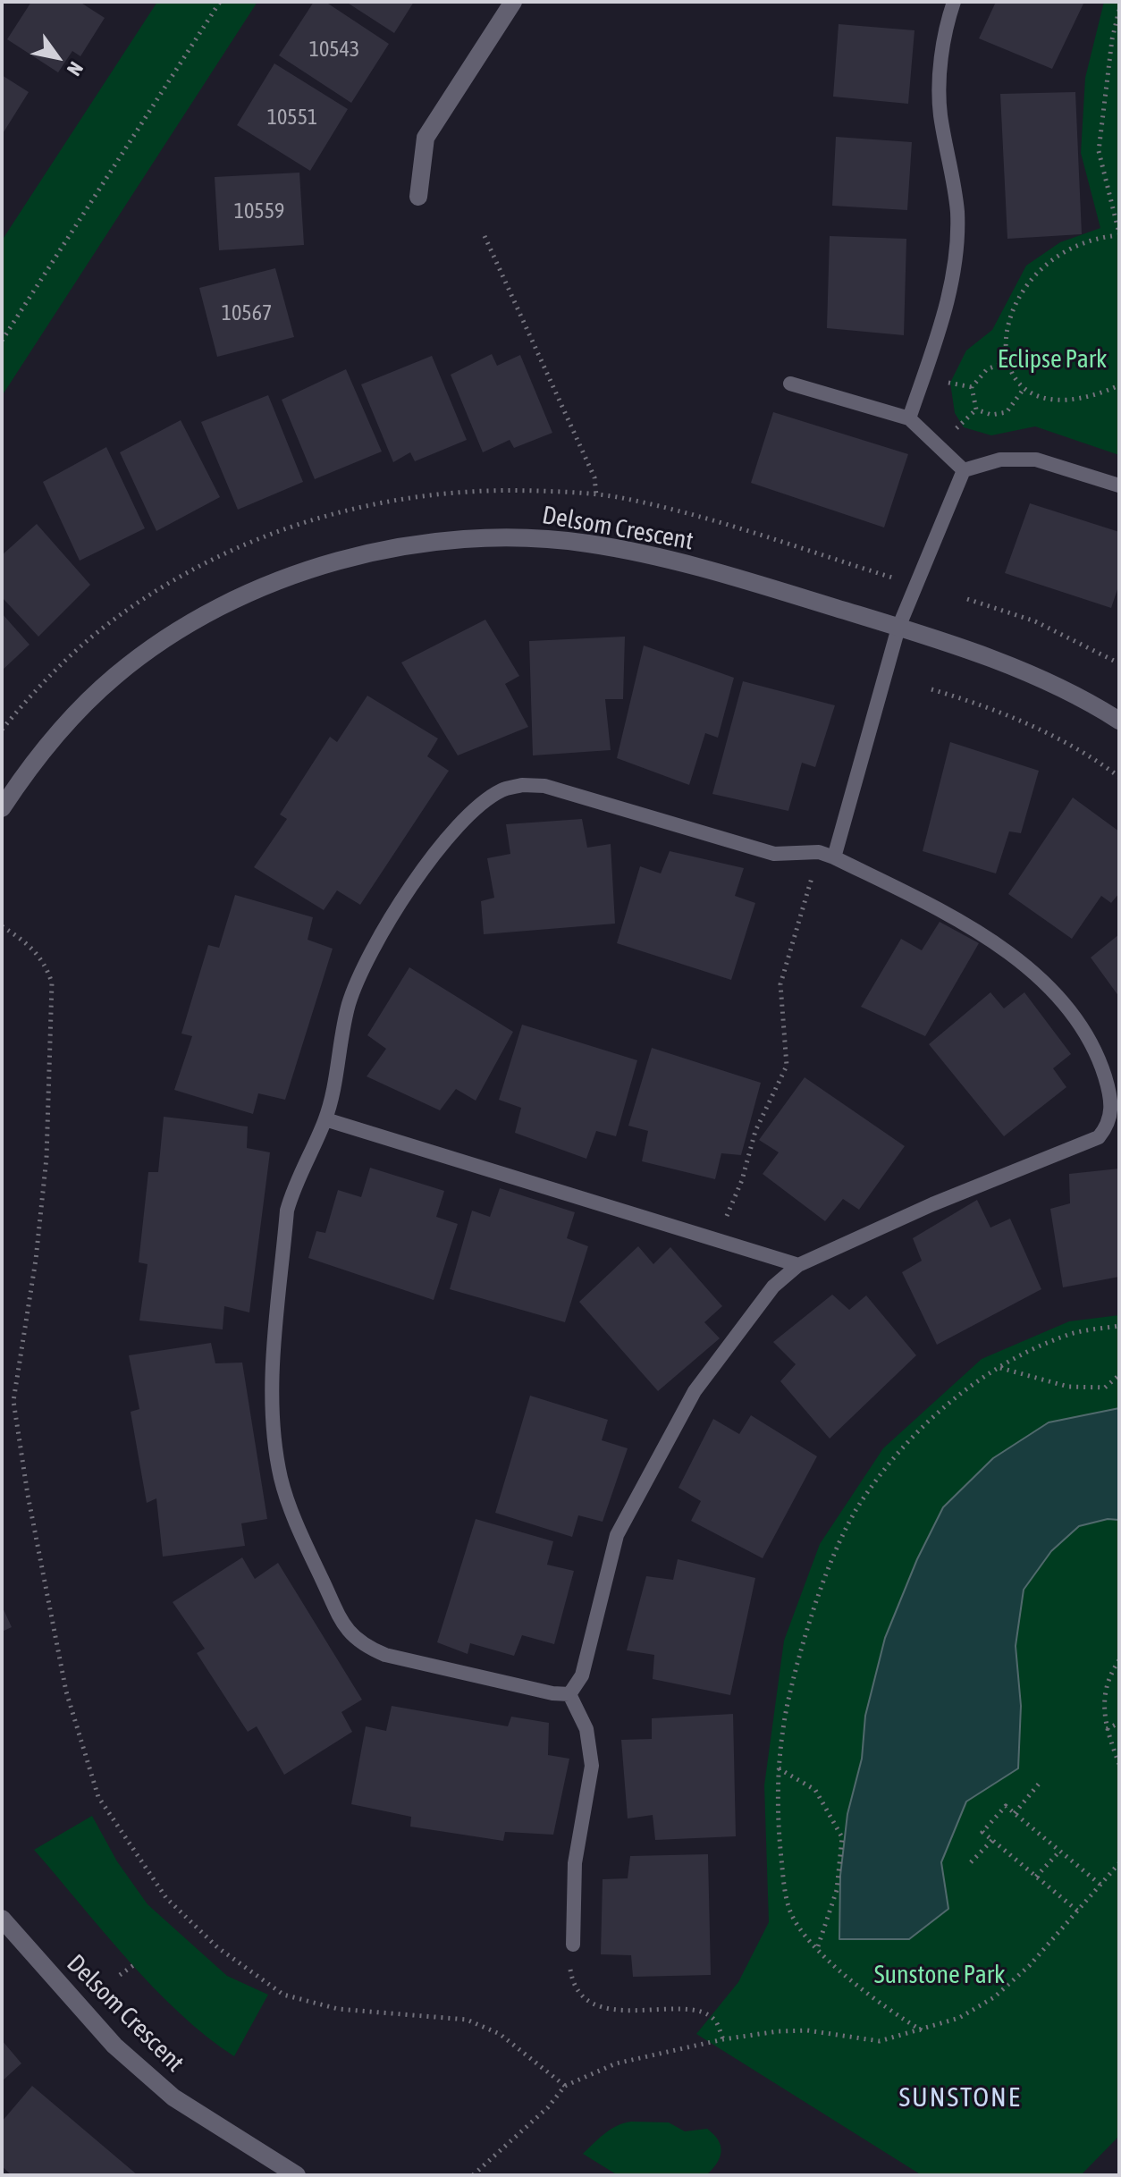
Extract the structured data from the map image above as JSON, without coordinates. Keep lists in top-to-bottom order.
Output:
{
  "streets": {
    "street": ["Delsom Crescent"]
  },
  "districts": ["SUNSTONE"],
  "parks": ["Eclipse Park", "Sunstone Park"],
  "house_numbers": [
    "10543",
    "10551",
    "10559",
    "10567"
  ],
  "north": "bottom right"
}
